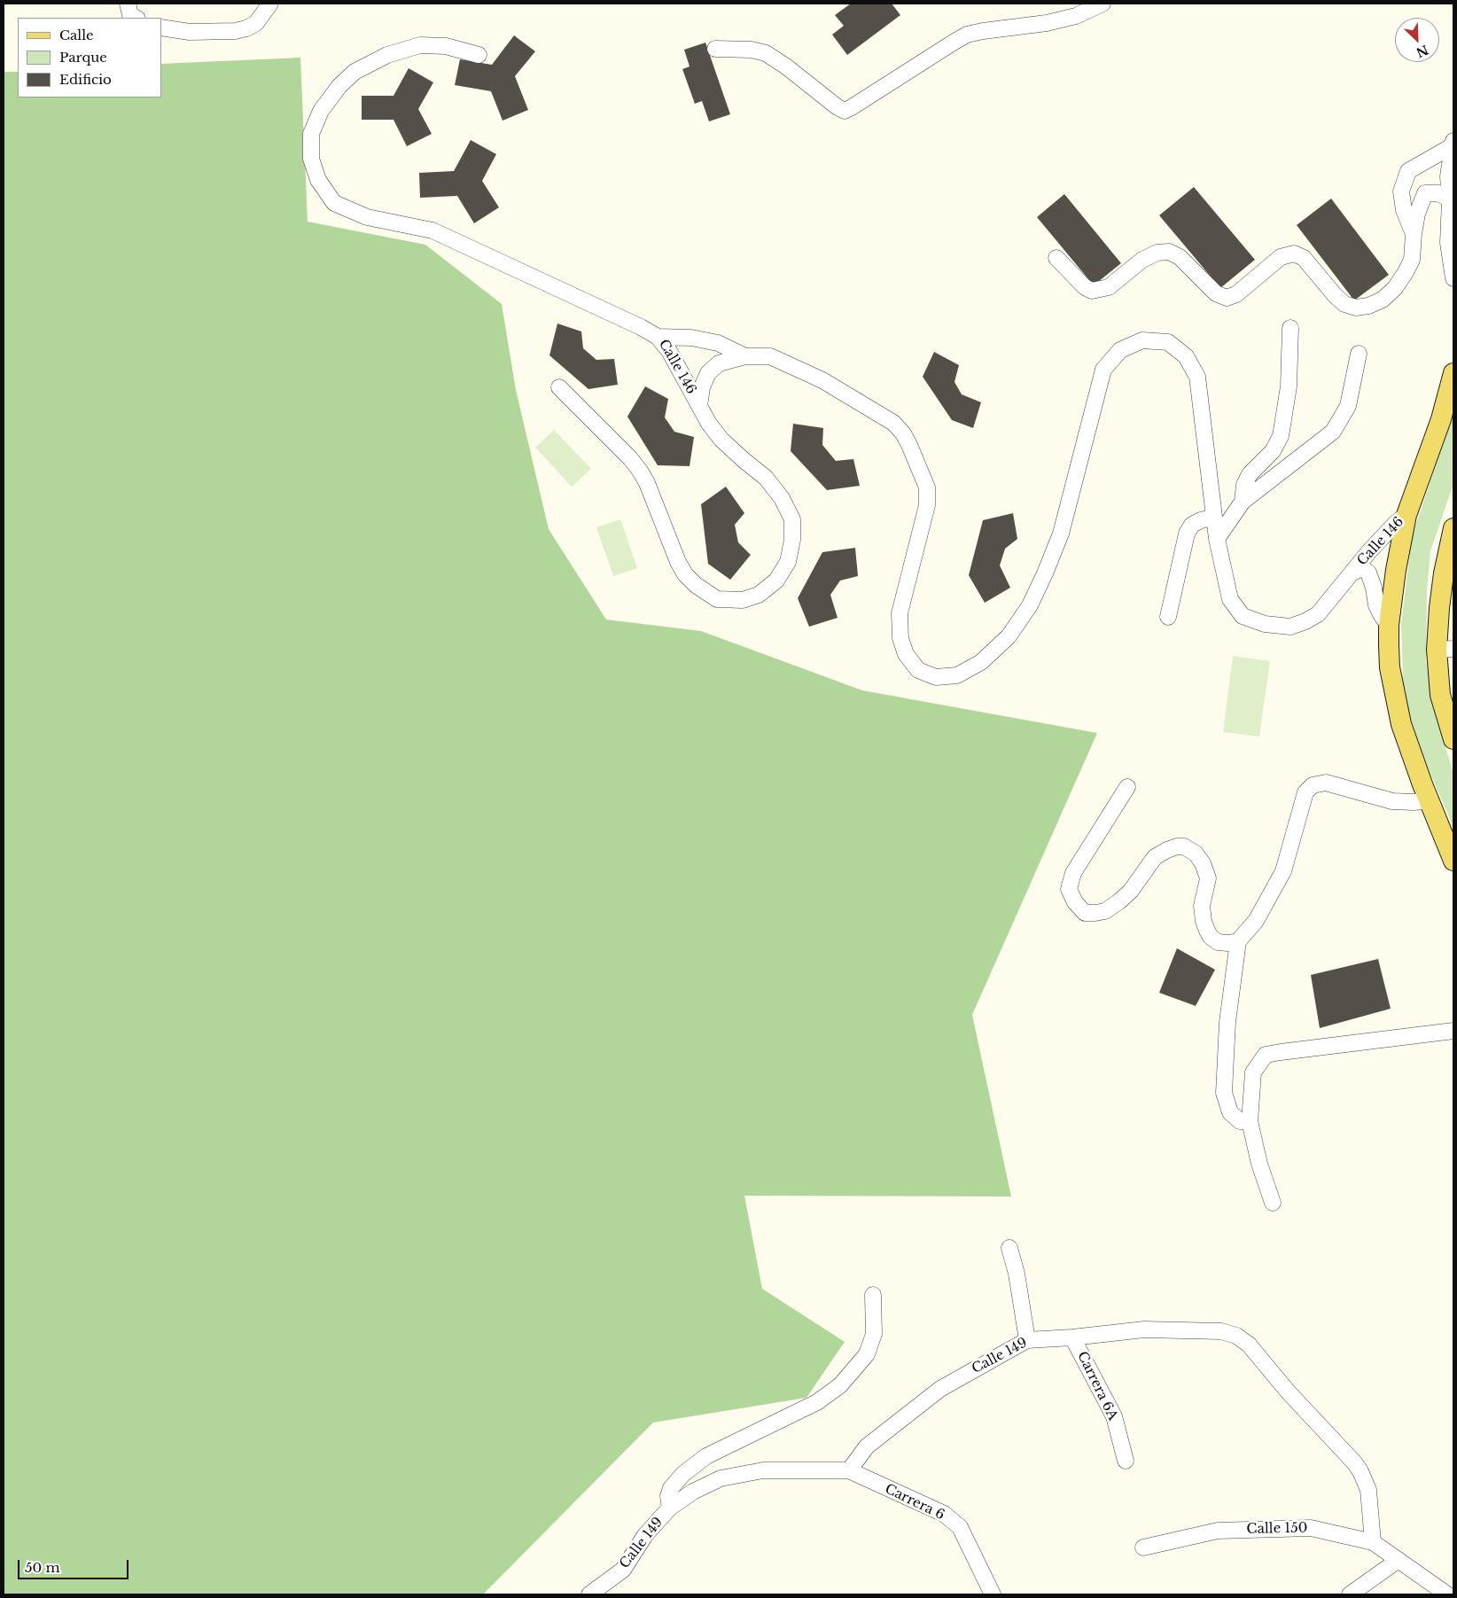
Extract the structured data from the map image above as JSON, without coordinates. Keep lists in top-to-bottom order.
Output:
{
  "streets": {
    "street": [
      "Calle 146",
      "Calle 149",
      "Carrera 6A",
      "Carrera 6",
      "Calle 150"
    ]
  },
  "crossings": [
    ["Calle 149", "Carrera 6A"],
    ["Calle 149", "Carrera 6"],
    ["Calle 149", "Calle 150"]
  ],
  "legend": ["Calle", "Parque", "Edificio"],
  "scale_bar": "50 m",
  "north": "bottom right"
}
